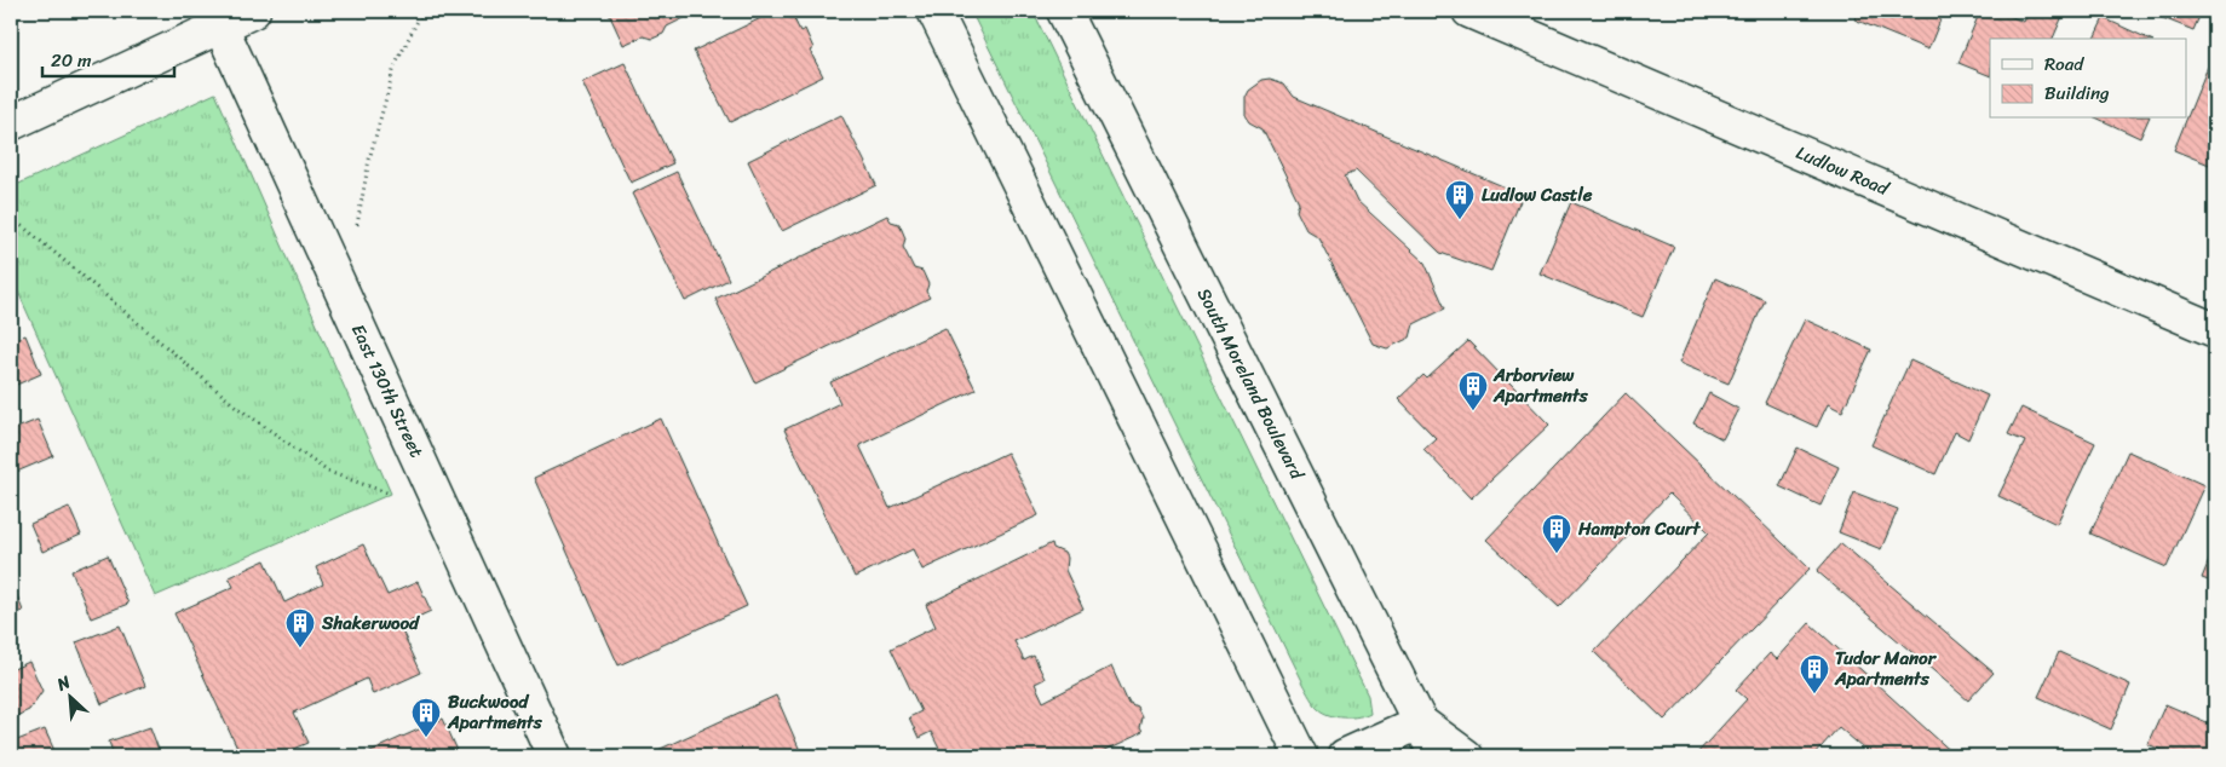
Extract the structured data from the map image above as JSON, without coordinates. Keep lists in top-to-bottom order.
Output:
{
  "streets": {
    "street": ["Ludlow Road", "South Moreland Boulevard", "East 130th Street"]
  },
  "places": {
    "building": [
      "Ludlow Castle",
      "Arborview Apartments",
      "Hampton Court",
      "Shakerwood",
      "Tudor Manor Apartments",
      "Buckwood Apartments"
    ]
  },
  "legend": ["Road", "Building"],
  "scale_bar": "20 m",
  "north": "top left"
}
